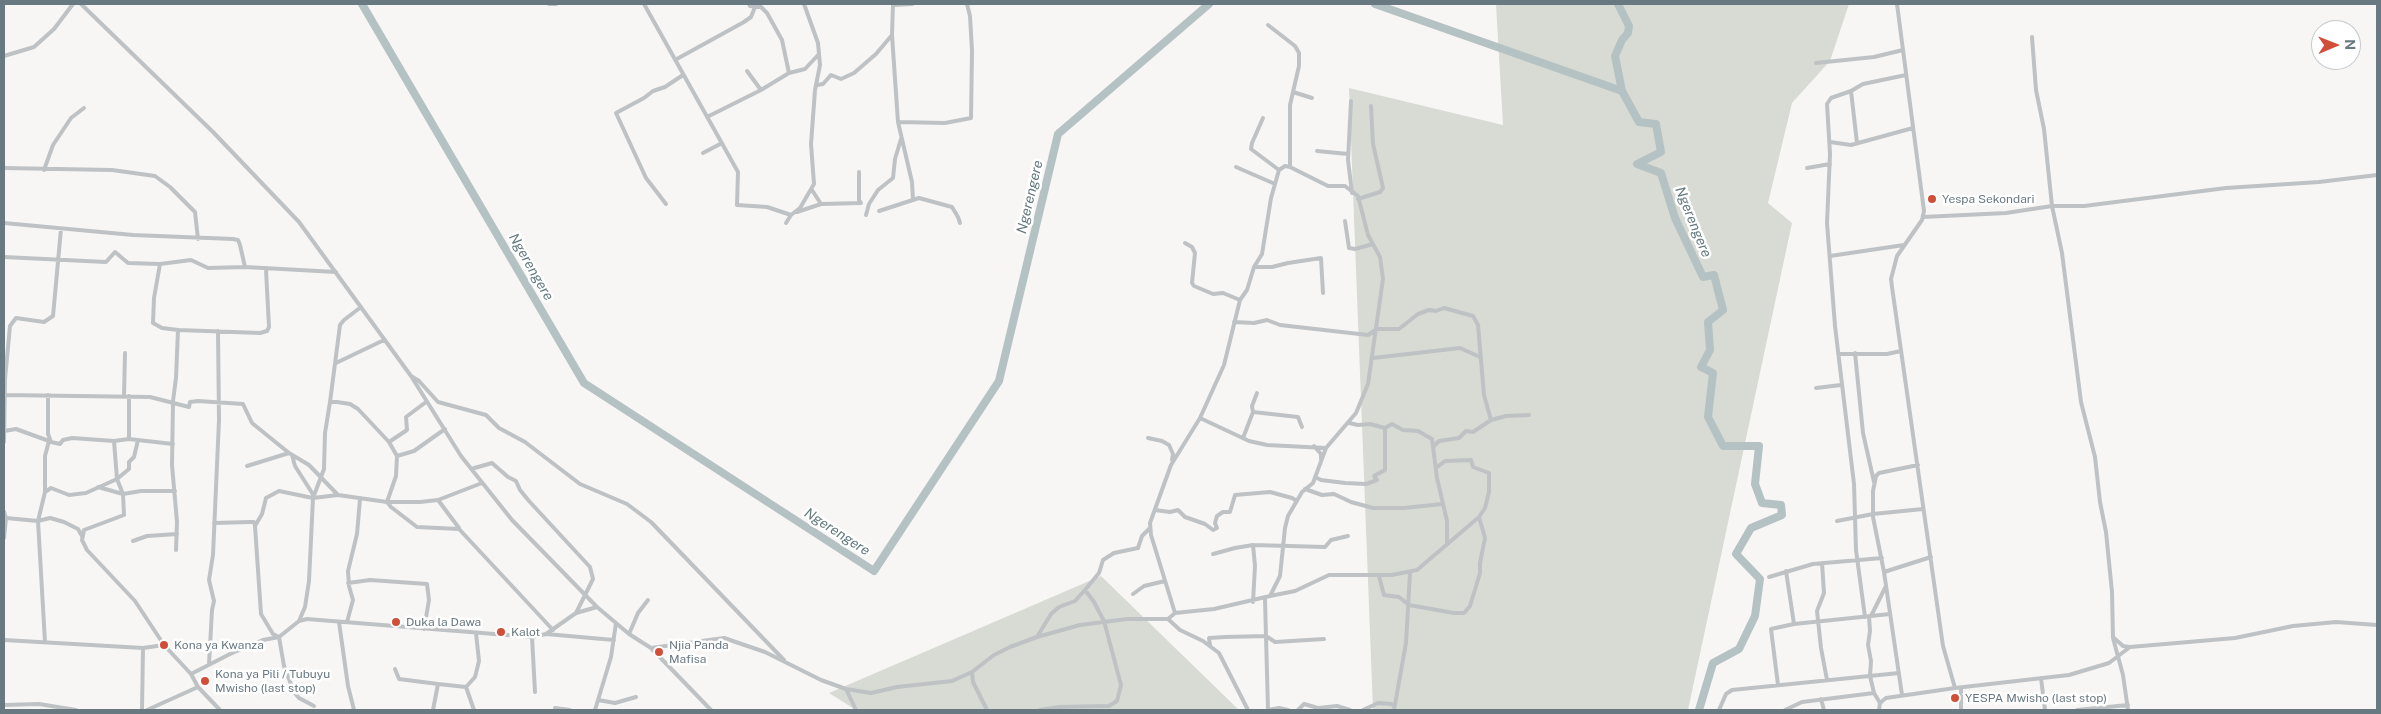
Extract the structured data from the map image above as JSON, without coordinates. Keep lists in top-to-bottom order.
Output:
{
  "water": ["Ngerengere"],
  "places": [
    "Yespa Sekondari",
    "Duka la Dawa",
    "Kalot",
    "Kona ya Kwanza",
    "Njia Panda Mafisa",
    "Kona ya Pili / Tubuyu Mwisho (last stop)",
    "YESPA Mwisho (last stop)"
  ],
  "north": "right"
}
